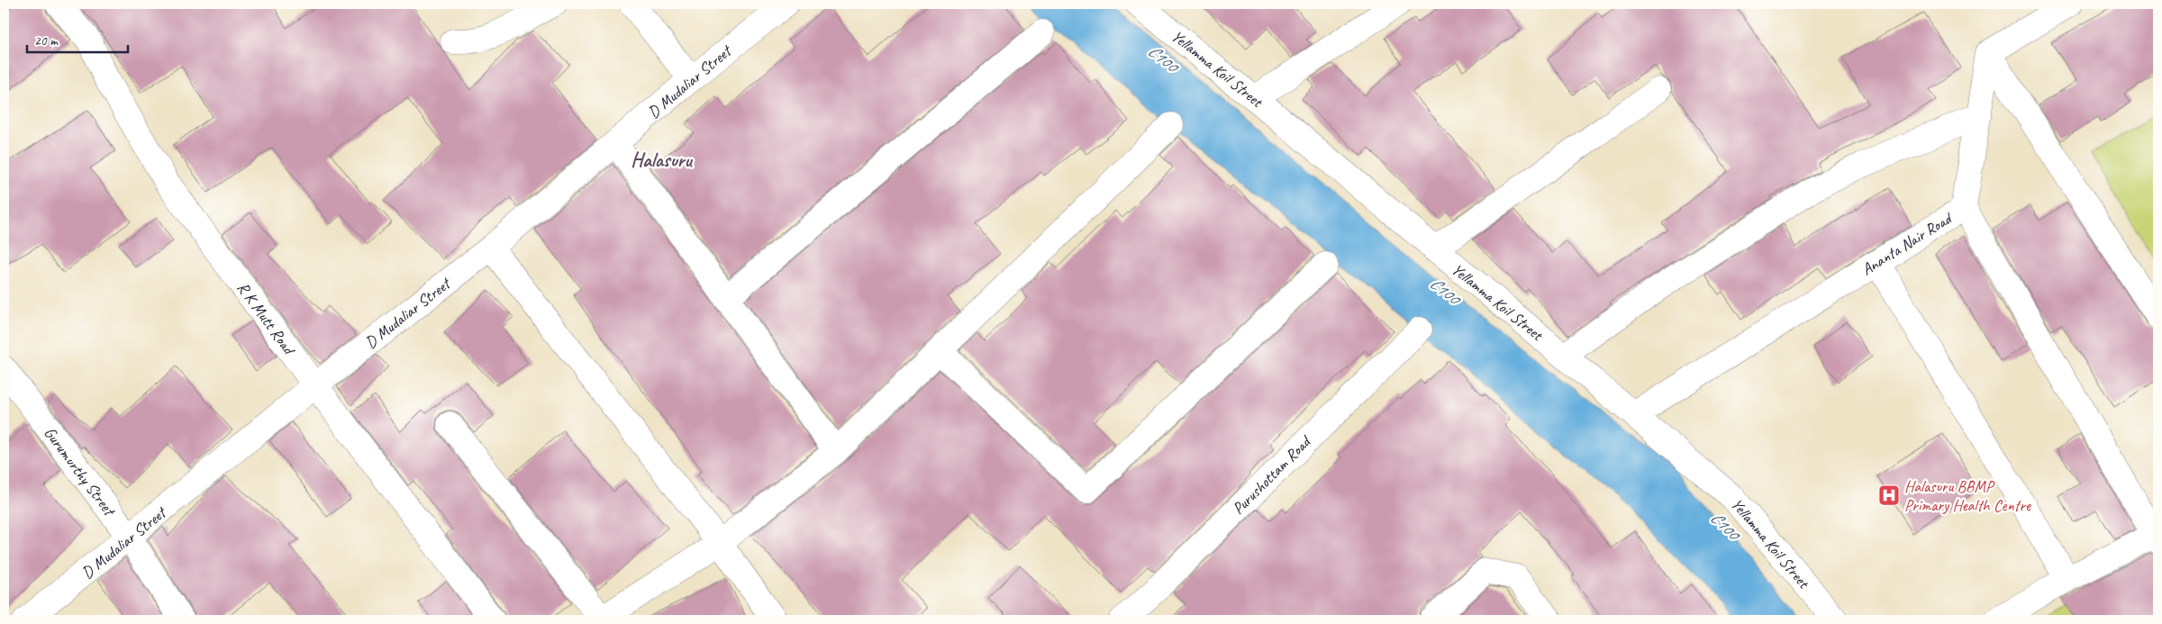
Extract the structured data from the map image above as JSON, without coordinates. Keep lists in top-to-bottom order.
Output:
{
  "streets": {
    "street": [
      "Yellamma Koil Street",
      "D Mudaliar Street",
      "Ananta Nair Road",
      "R K Mutt Road",
      "Gurumurthy Street",
      "Purushottam Road"
    ]
  },
  "crossings": [
    ["Yellamma Koil Street", "Ananta Nair Road"],
    ["D Mudaliar Street", "R K Mutt Road"],
    ["D Mudaliar Street", "Gurumurthy Street"]
  ],
  "districts": ["Halasuru"],
  "water": ["C100"],
  "places": {
    "hospital": ["Halasuru BBMP Primary Health Centre"]
  },
  "scale_bar": "20 m"
}
